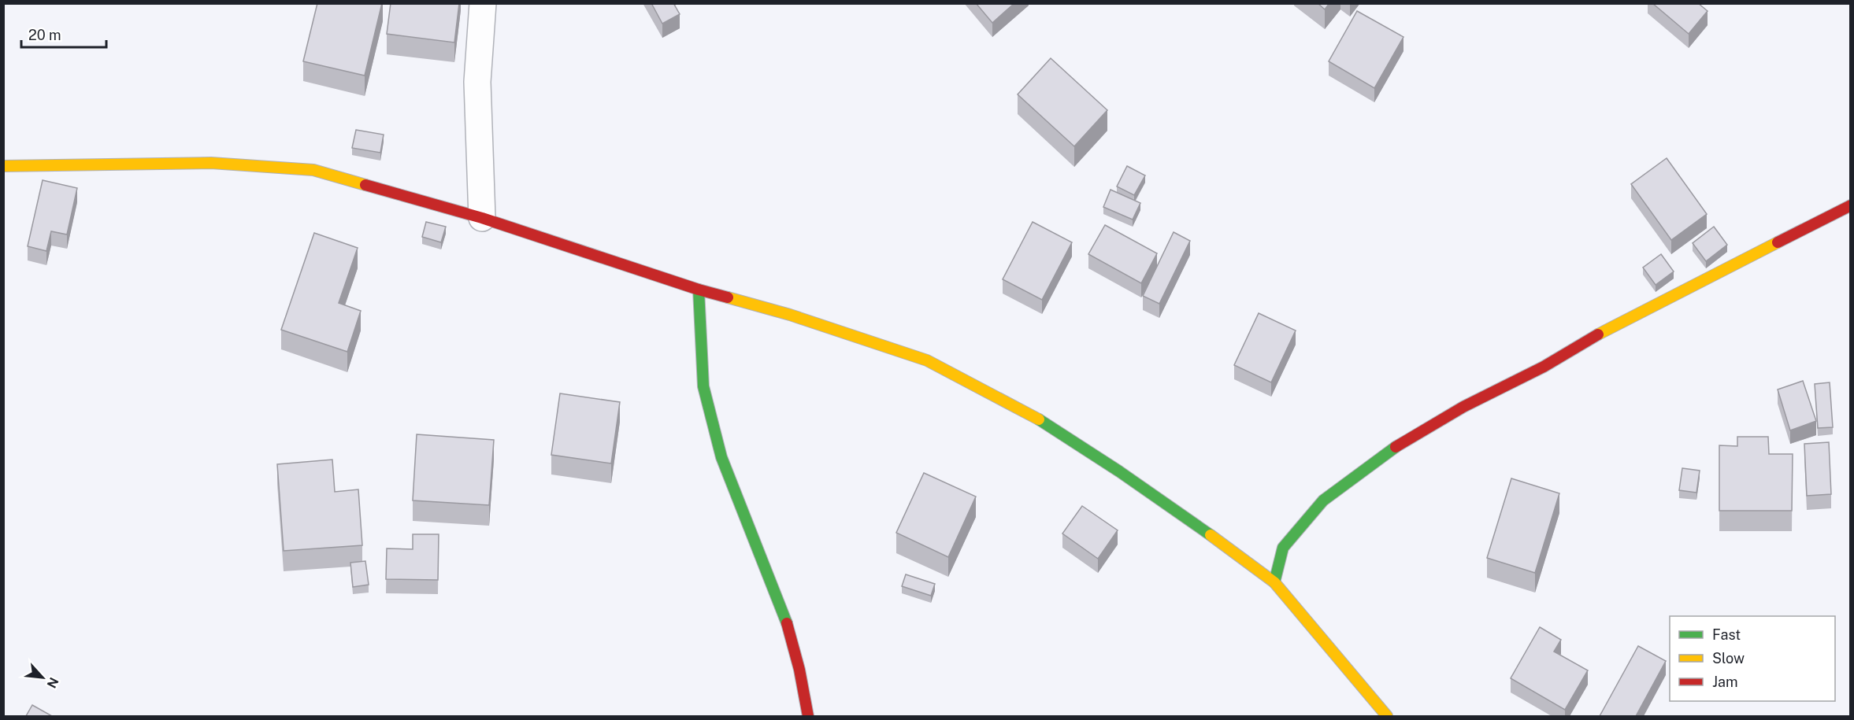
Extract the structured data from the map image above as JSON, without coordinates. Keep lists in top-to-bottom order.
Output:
{
  "legend": ["Fast", "Slow", "Jam"],
  "scale_bar": "20 m",
  "north": "bottom right"
}
